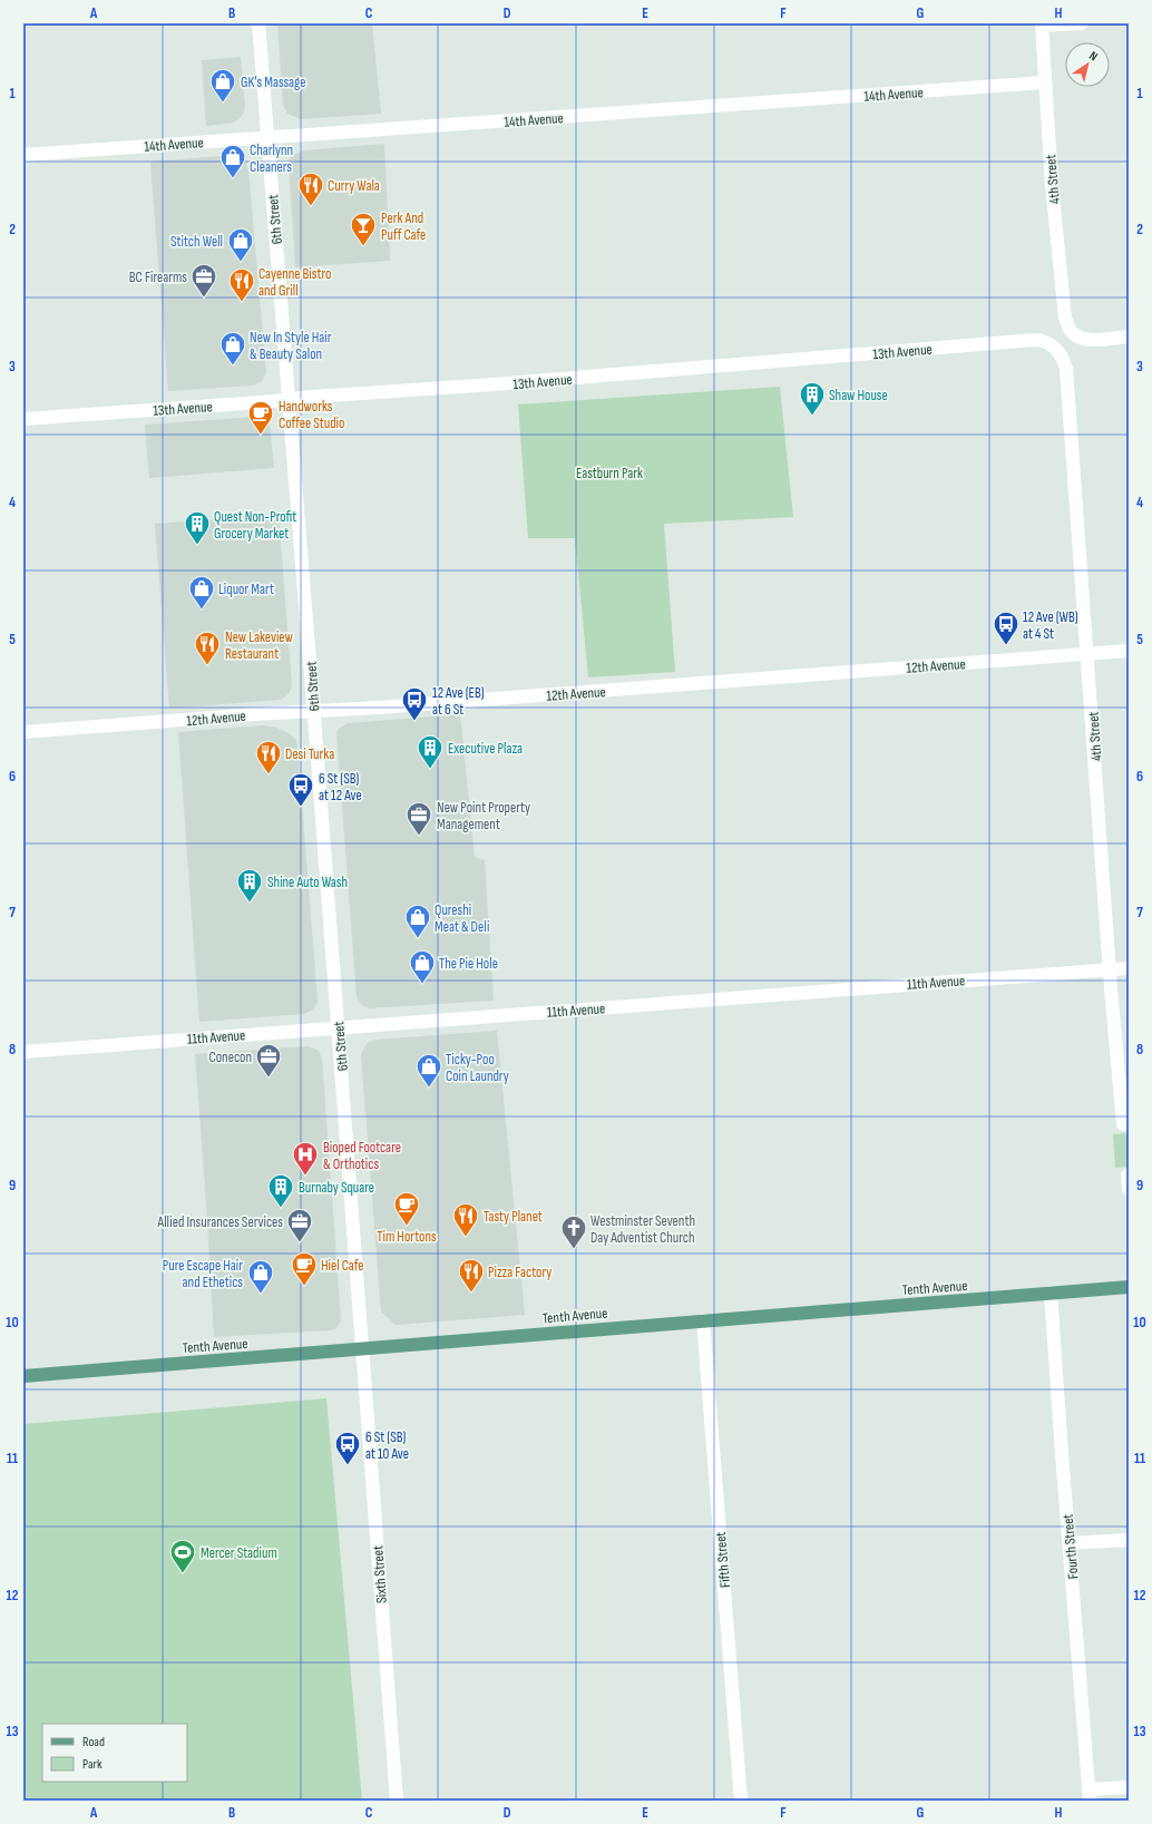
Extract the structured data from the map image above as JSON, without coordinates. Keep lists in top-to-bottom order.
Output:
{
  "streets": {
    "main road": ["Tenth Avenue"],
    "street": [
      "14th Avenue",
      "4th Street",
      "6th Street",
      "13th Avenue",
      "12th Avenue",
      "11th Avenue",
      "Fourth Street",
      "Fifth Street",
      "Sixth Street"
    ]
  },
  "crossings": [
    ["14th Avenue", "4th Street"],
    ["14th Avenue", "6th Street"],
    ["4th Street", "13th Avenue"],
    ["4th Street", "12th Avenue"],
    ["4th Street", "11th Avenue"],
    ["6th Street", "13th Avenue"],
    ["6th Street", "12th Avenue"],
    ["6th Street", "11th Avenue"],
    ["6th Street", "Tenth Avenue"],
    ["6th Street", "Sixth Street"],
    ["Tenth Avenue", "Fourth Street"],
    ["Tenth Avenue", "Fifth Street"],
    ["Tenth Avenue", "Sixth Street"]
  ],
  "parks": ["Eastburn Park"],
  "places": {
    "shop": [
      "GK's Massage",
      "Charlynn Cleaners",
      "Stitch Well",
      "New In Style Hair & Beauty Salon",
      "Liquor Mart",
      "Qureshi Meat & Deli",
      "The Pie Hole",
      "Ticky-Poo Coin Laundry",
      "Pure Escape Hair and Ethetics"
    ],
    "restaurant": [
      "Curry Wala",
      "Cayenne Bistro and Grill",
      "New Lakeview Restaurant",
      "Desi Turka",
      "Tasty Planet",
      "Pizza Factory"
    ],
    "bar": ["Perk And Puff Cafe"],
    "office": [
      "BC Firearms",
      "New Point Property Management",
      "Conecon",
      "Allied Insurances Services"
    ],
    "building": [
      "Shaw House",
      "Quest Non-Profit Grocery Market",
      "Executive Plaza",
      "Shine Auto Wash",
      "Burnaby Square"
    ],
    "cafe": ["Handworks Coffee Studio", "Tim Hortons", "Hiel Cafe"],
    "bus stop": [
      "12 Ave (WB) at 4 St",
      "12 Ave (EB) at 6 St",
      "6 St (SB) at 12 Ave",
      "6 St (SB) at 10 Ave"
    ],
    "hospital": ["Bioped Footcare & Orthotics"],
    "church": ["Westminster Seventh Day Adventist Church"],
    "sports": ["Mercer Stadium"]
  },
  "legend": ["Road", "Park"],
  "north": "top right",
  "grid": {
    "columns": [
      "A",
      "B",
      "C",
      "D",
      "E",
      "F",
      "G",
      "H"
    ],
    "rows": [
      "1",
      "2",
      "3",
      "4",
      "5",
      "6",
      "7",
      "8",
      "9",
      "10",
      "11",
      "12",
      "13"
    ]
  }
}
